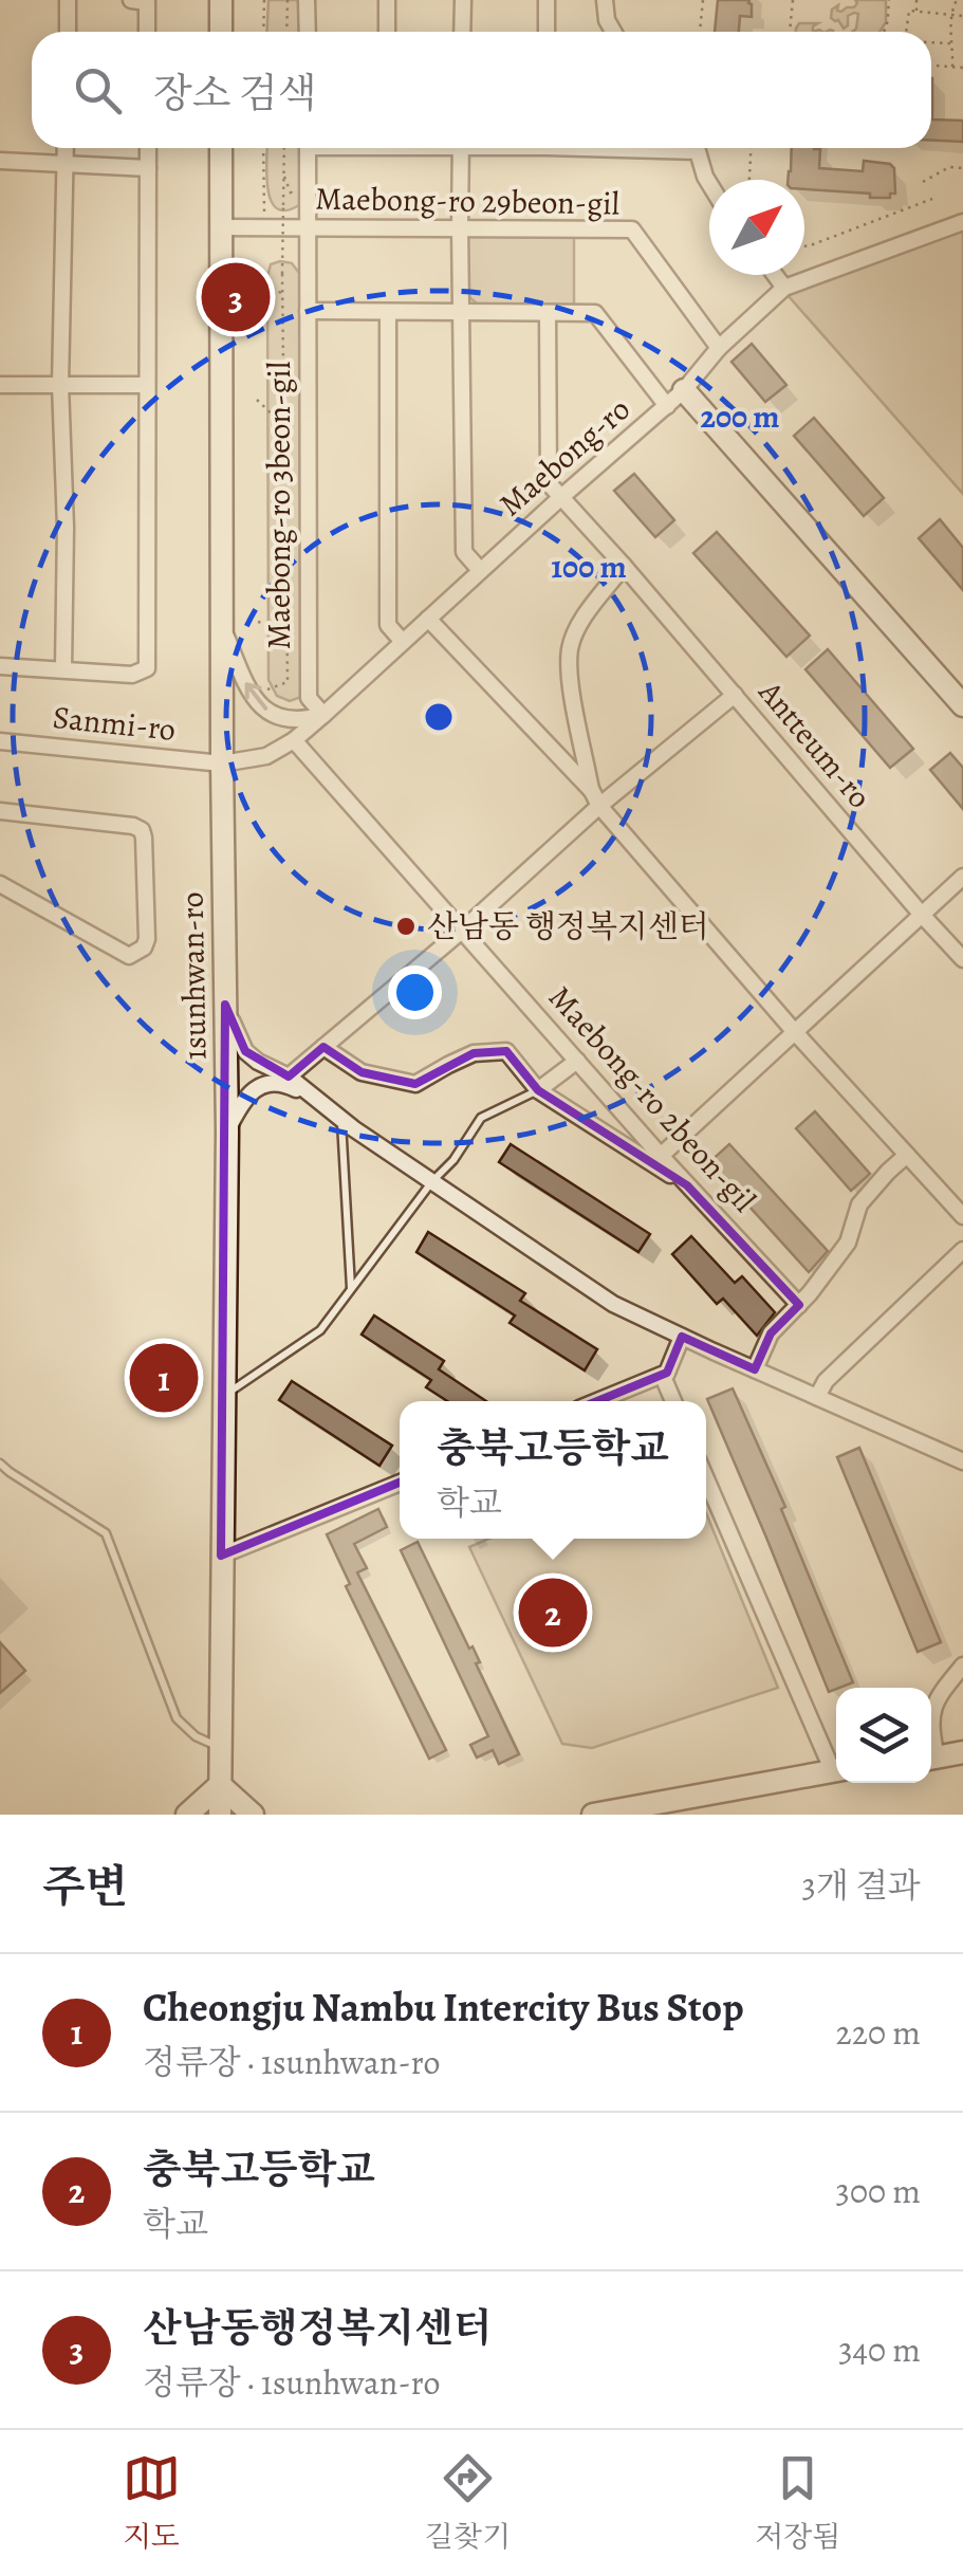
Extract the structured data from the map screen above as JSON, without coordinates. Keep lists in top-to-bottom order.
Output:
{
  "streets": {
    "main road": ["1sunhwan-ro"],
    "street": [
      "Maebong-ro 29beon-gil",
      "Maebong-ro",
      "Maebong-ro 3beon-gil",
      "Sanmi-ro",
      "Antteum-ro",
      "Maebong-ro 2beon-gil"
    ]
  },
  "crossings": [
    ["Maebong-ro 29beon-gil", "Maebong-ro"],
    ["Maebong-ro 29beon-gil", "Maebong-ro 3beon-gil"],
    ["Maebong-ro 29beon-gil", "1sunhwan-ro"],
    ["Maebong-ro", "Maebong-ro 3beon-gil"],
    ["Maebong-ro", "Sanmi-ro"],
    ["Maebong-ro", "Antteum-ro"],
    ["Maebong-ro", "1sunhwan-ro"],
    ["Maebong-ro", "Maebong-ro 2beon-gil"],
    ["Sanmi-ro", "1sunhwan-ro"]
  ],
  "places": ["산남동 행정복지센터"],
  "north": "top right",
  "page": {
    "search": "장소 검색",
    "pins": ["3", "1", "2"],
    "popup": ["충북고등학교", "학교"],
    "heading": ["주변", "3개 결과"],
    "list": [
      {
        "mark": "1",
        "name": "Cheongju Nambu Intercity Bus Stop",
        "note": "정류장 · 1sunhwan-ro",
        "value": "220 m"
      },
      {
        "mark": "2",
        "name": "충북고등학교",
        "note": "학교",
        "value": "300 m"
      },
      {
        "mark": "3",
        "name": "산남동행정복지센터",
        "note": "정류장 · 1sunhwan-ro",
        "value": "340 m"
      }
    ],
    "nav": ["지도", "길찾기", "저장됨"]
  },
  "rings": ["200 m", "100 m"]
}
